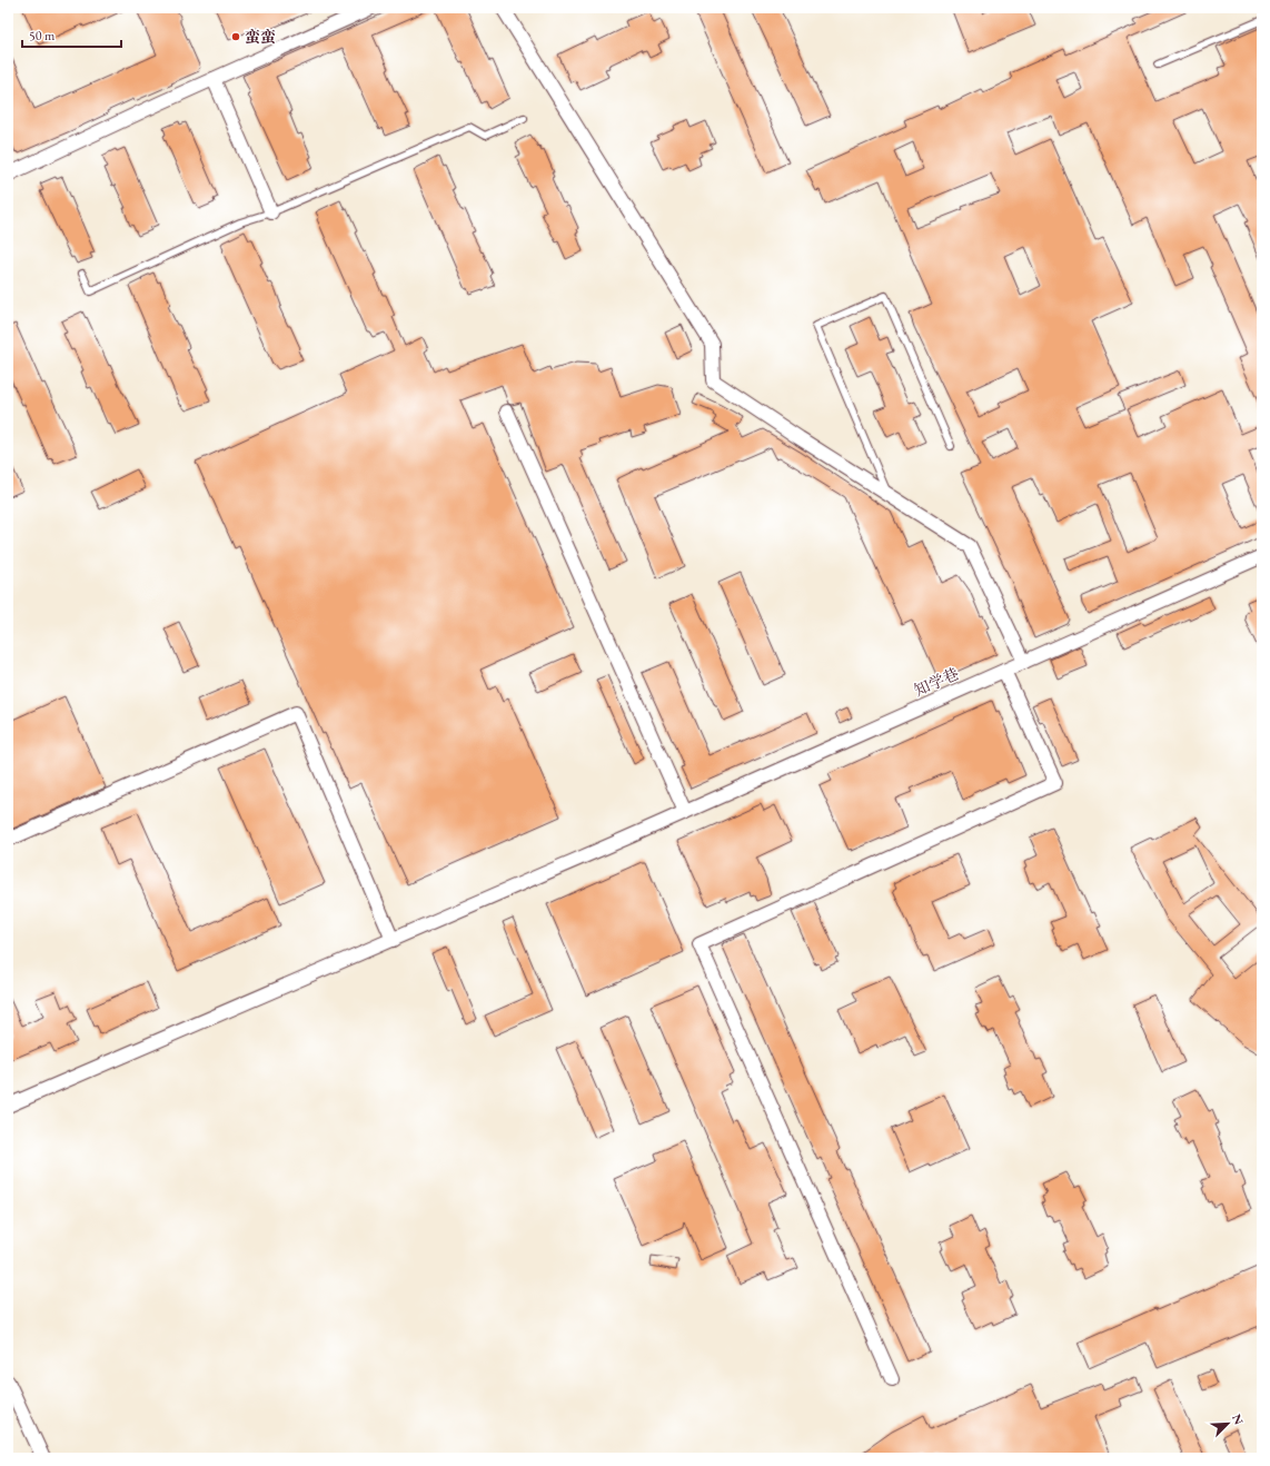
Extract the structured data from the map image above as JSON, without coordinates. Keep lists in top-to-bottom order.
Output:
{
  "streets": {
    "street": ["知学巷"]
  },
  "places": ["蛮蛮"],
  "scale_bar": "50 m",
  "north": "top right"
}
